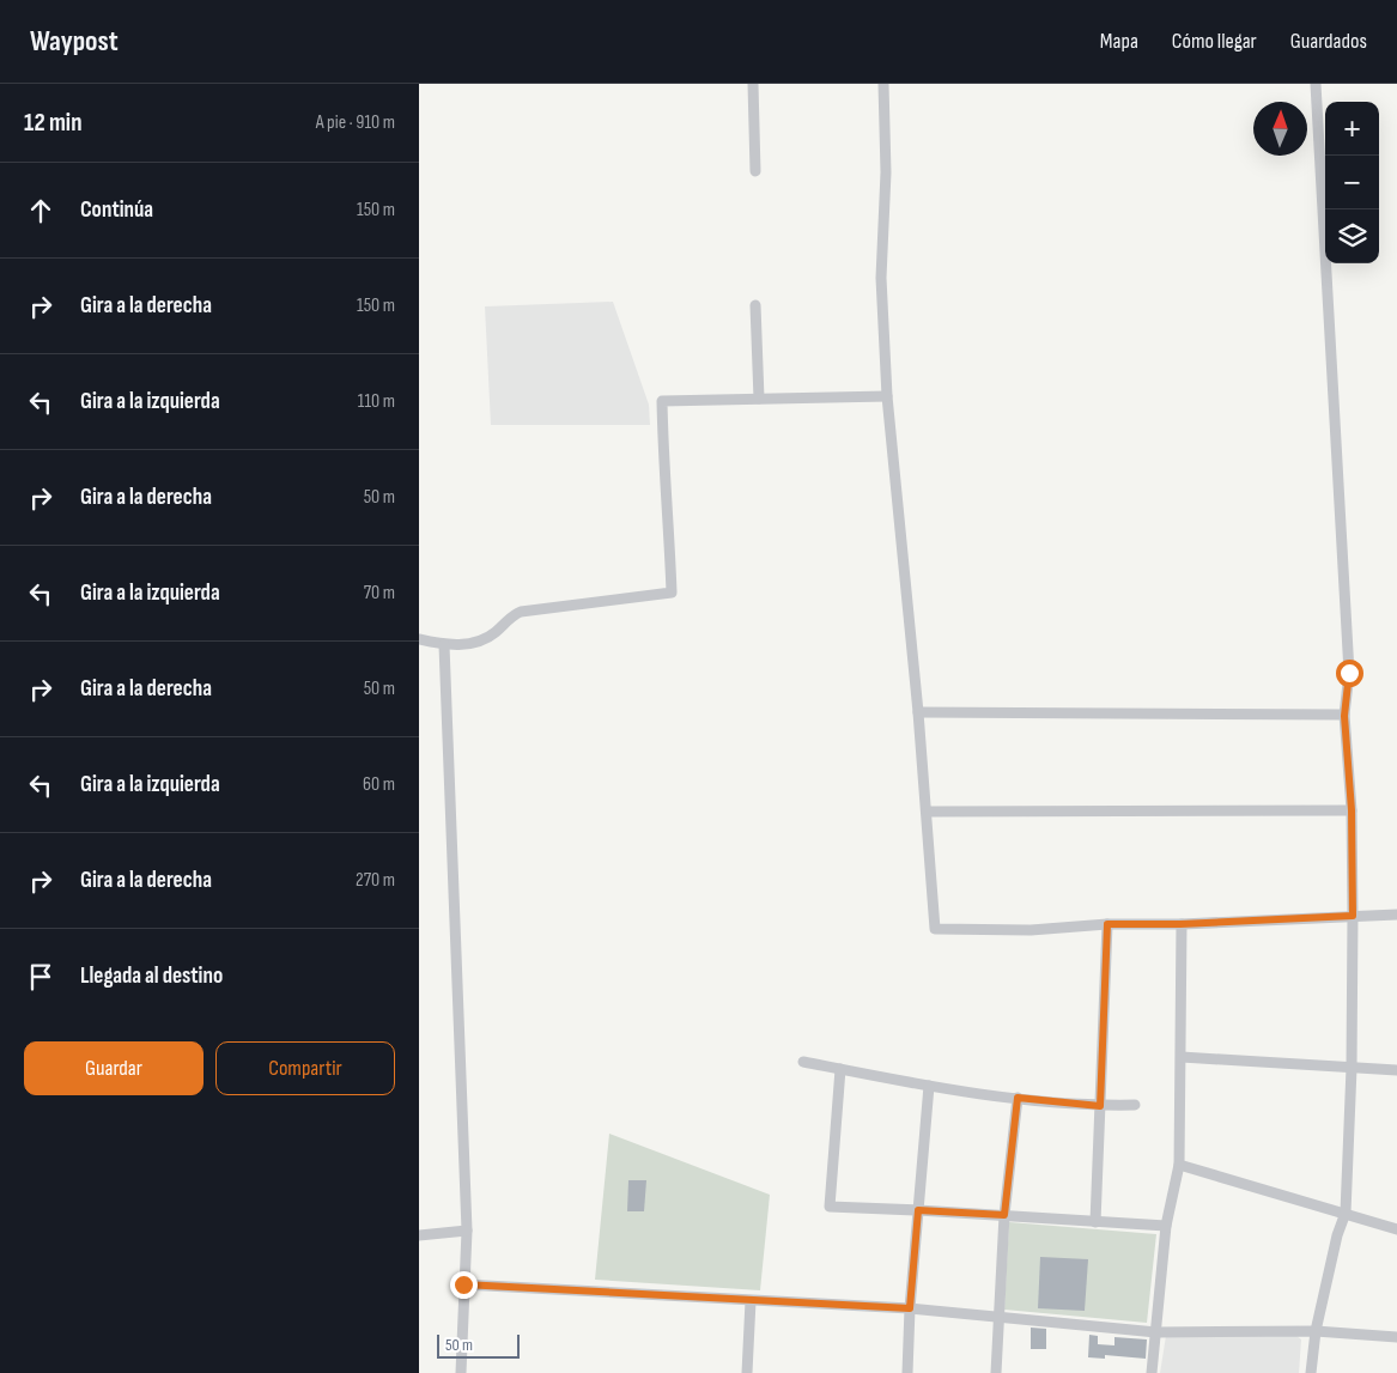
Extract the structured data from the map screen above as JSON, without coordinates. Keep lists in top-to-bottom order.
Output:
{
  "scale_bar": "50 m",
  "north": "top",
  "page": {
    "header": "Waypost",
    "nav": ["Mapa", "Cómo llegar", "Guardados"],
    "heading": ["12 min", "A pie · 910 m"],
    "map_buttons": ["+", "−"],
    "list": [
      ["Continúa", "150 m"],
      ["Gira a la derecha", "150 m"],
      ["Gira a la izquierda", "110 m"],
      ["Gira a la derecha", "50 m"],
      ["Gira a la izquierda", "70 m"],
      ["Gira a la derecha", "50 m"],
      ["Gira a la izquierda", "60 m"],
      ["Gira a la derecha", "270 m"],
      "Llegada al destino"
    ],
    "buttons": ["Guardar", "Compartir"],
    "scale": "50 m"
  }
}
